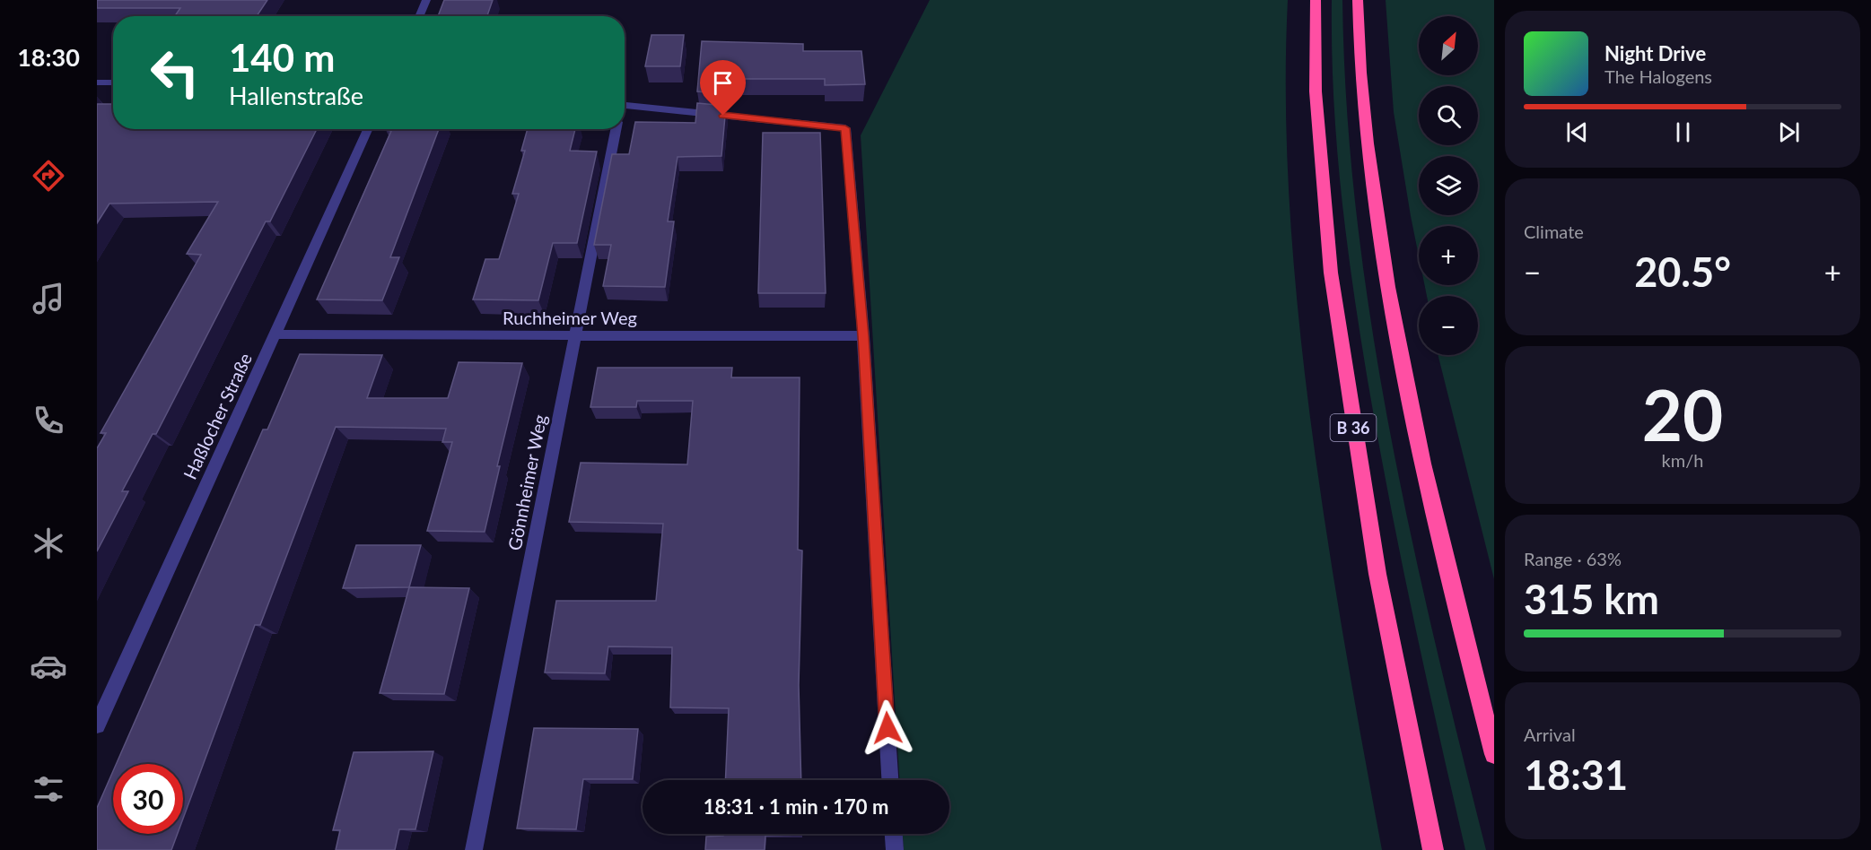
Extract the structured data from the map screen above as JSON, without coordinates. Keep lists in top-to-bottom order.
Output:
{
  "streets": {
    "highway": ["B 36"],
    "street": ["Ruchheimer Weg", "Haßlocher Straße", "Gönnheimer Weg"]
  },
  "crossings": [
    ["Ruchheimer Weg", "Haßlocher Straße"],
    ["Ruchheimer Weg", "Gönnheimer Weg"]
  ],
  "north": "top right",
  "page": {
    "tabs": "18:30",
    "map_buttons": ["+", "−"],
    "turn": ["140 m", "Hallenstraße"],
    "song": ["Night Drive", "The Halogens"],
    "tile": [
      "Climate",
      ["20", "km/h"],
      ["Range · 63%", "315 km"],
      ["Arrival", "18:31"]
    ],
    "heat": ["−", "20.5°", "+"],
    "limit": "30",
    "trip": "18:31 · 1 min · 170 m"
  }
}
